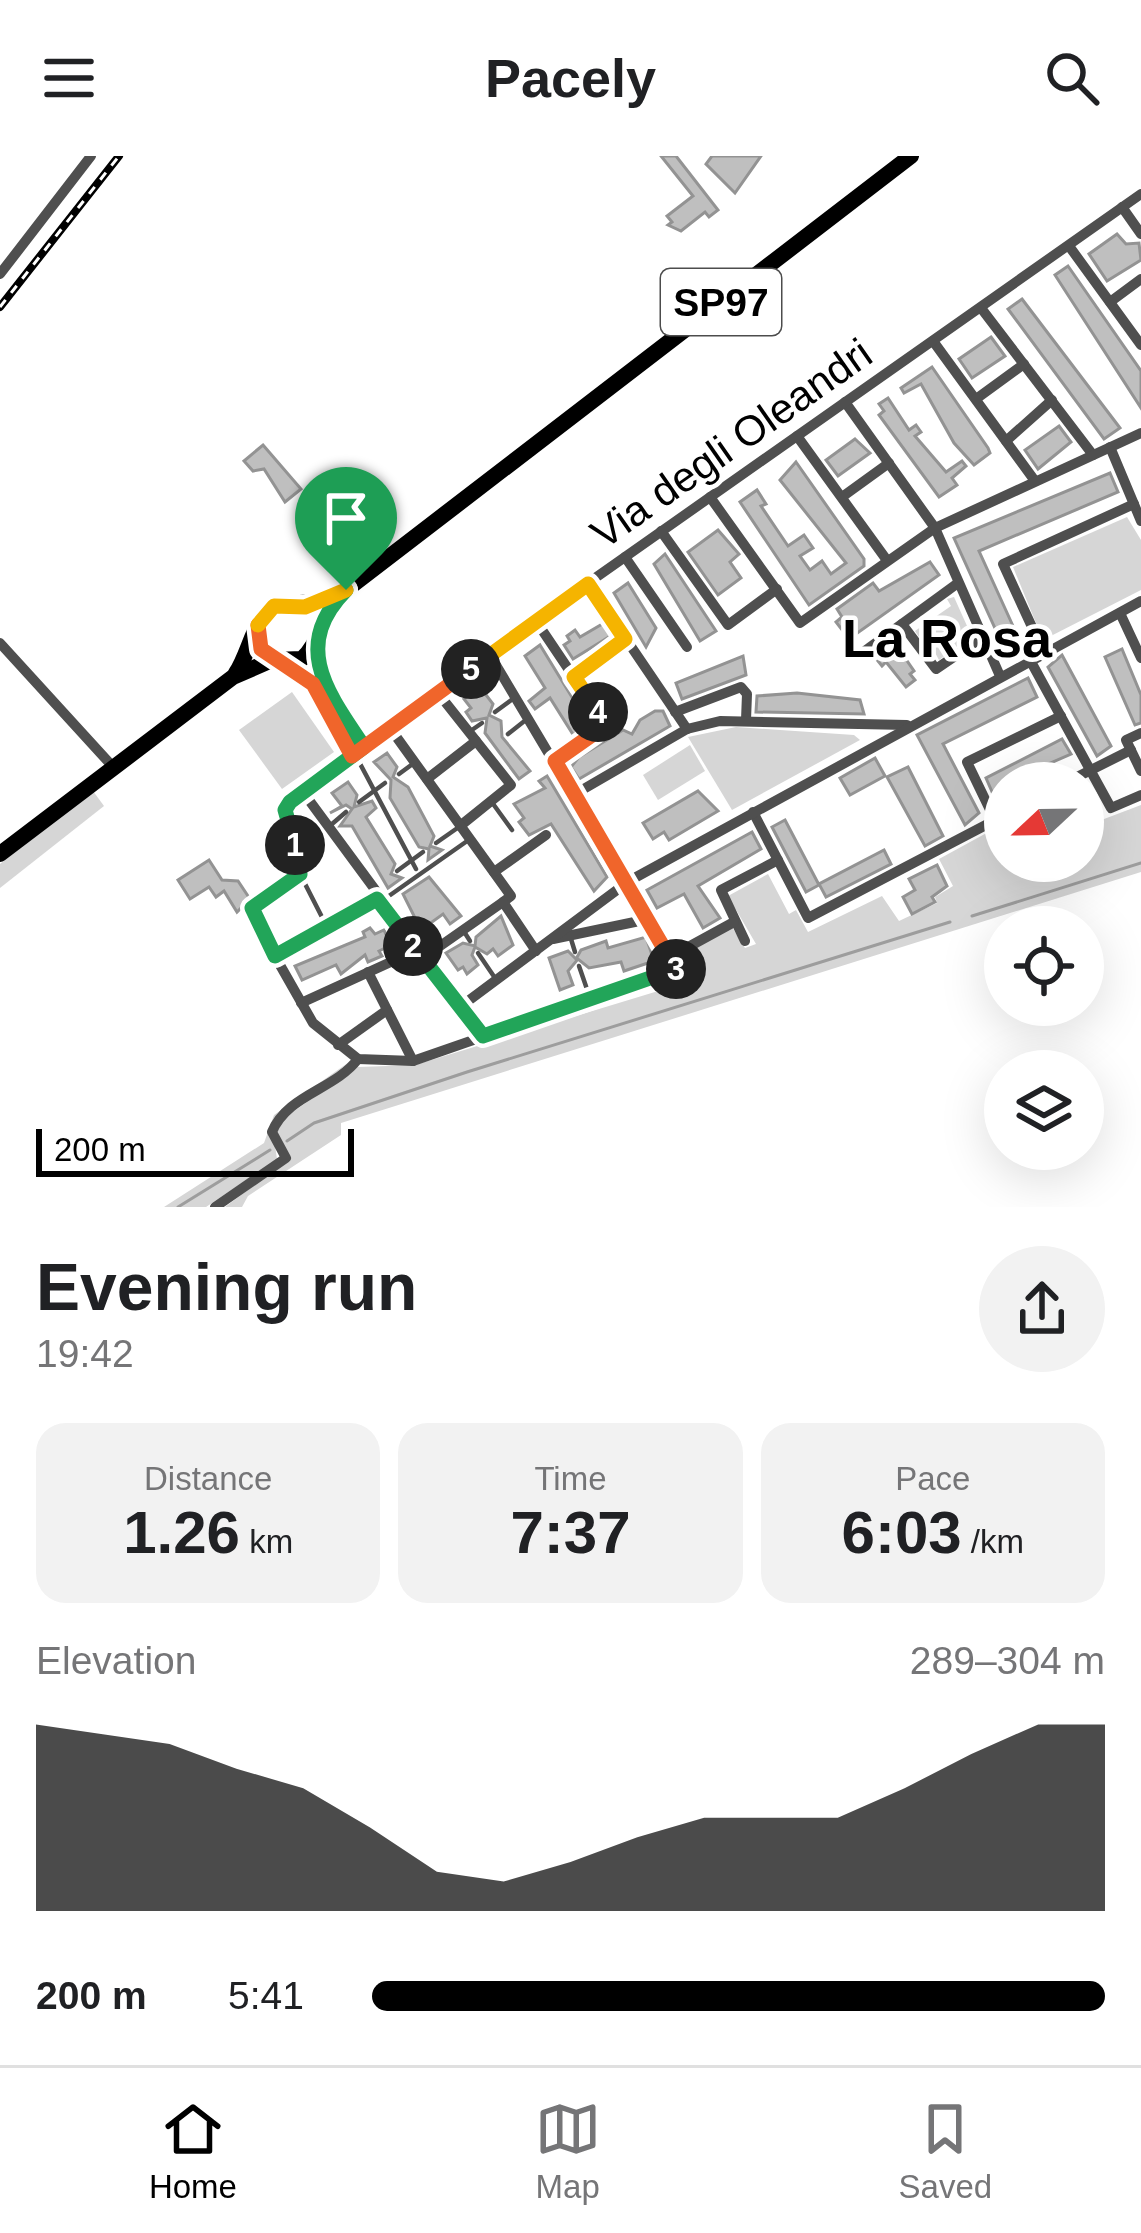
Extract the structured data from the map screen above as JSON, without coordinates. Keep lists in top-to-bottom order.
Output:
{
  "streets": {
    "main road": ["SP97"],
    "street": ["Via degli Oleandri"]
  },
  "districts": ["La Rosa"],
  "scale_bar": "200 m",
  "north": "left",
  "page": {
    "header": "Pacely",
    "pins": [
      "5",
      "4",
      "1",
      "2",
      "3"
    ],
    "scale": "200 m",
    "heading": ["Evening run", "19:42"],
    "stats": [
      ["Distance", "1.26 km"],
      ["Time", "7:37"],
      ["Pace", "6:03 /km"]
    ],
    "chart": ["Elevation", "289–304 m"],
    "list": [
      {
        "name": "200 m",
        "note": "5:41"
      }
    ],
    "tabs": ["Home", "Map", "Saved"]
  }
}
